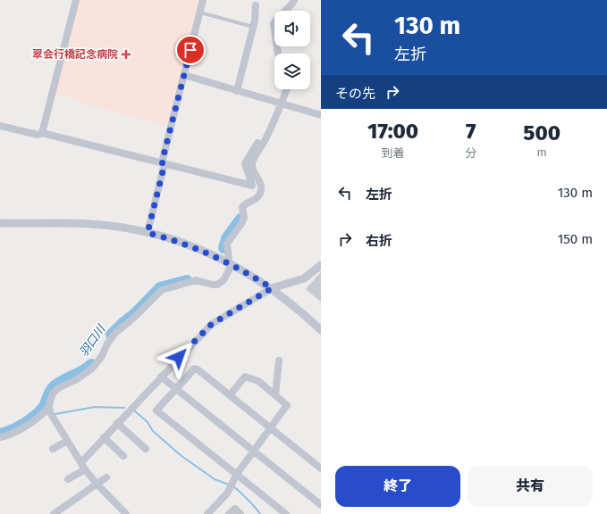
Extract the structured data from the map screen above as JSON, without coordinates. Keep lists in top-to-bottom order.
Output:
{
  "water": ["羽口川"],
  "places": {
    "health": ["翠会行橋記念病院"]
  },
  "page": {
    "turn": ["130 m", "左折"],
    "then": "その先",
    "eta": [
      "17:00",
      "到着",
      "7",
      "分",
      "500",
      "m"
    ],
    "list": [
      {
        "name": "左折",
        "value": "130 m"
      },
      {
        "name": "右折",
        "value": "150 m"
      }
    ],
    "buttons": ["終了", "共有"]
  }
}
